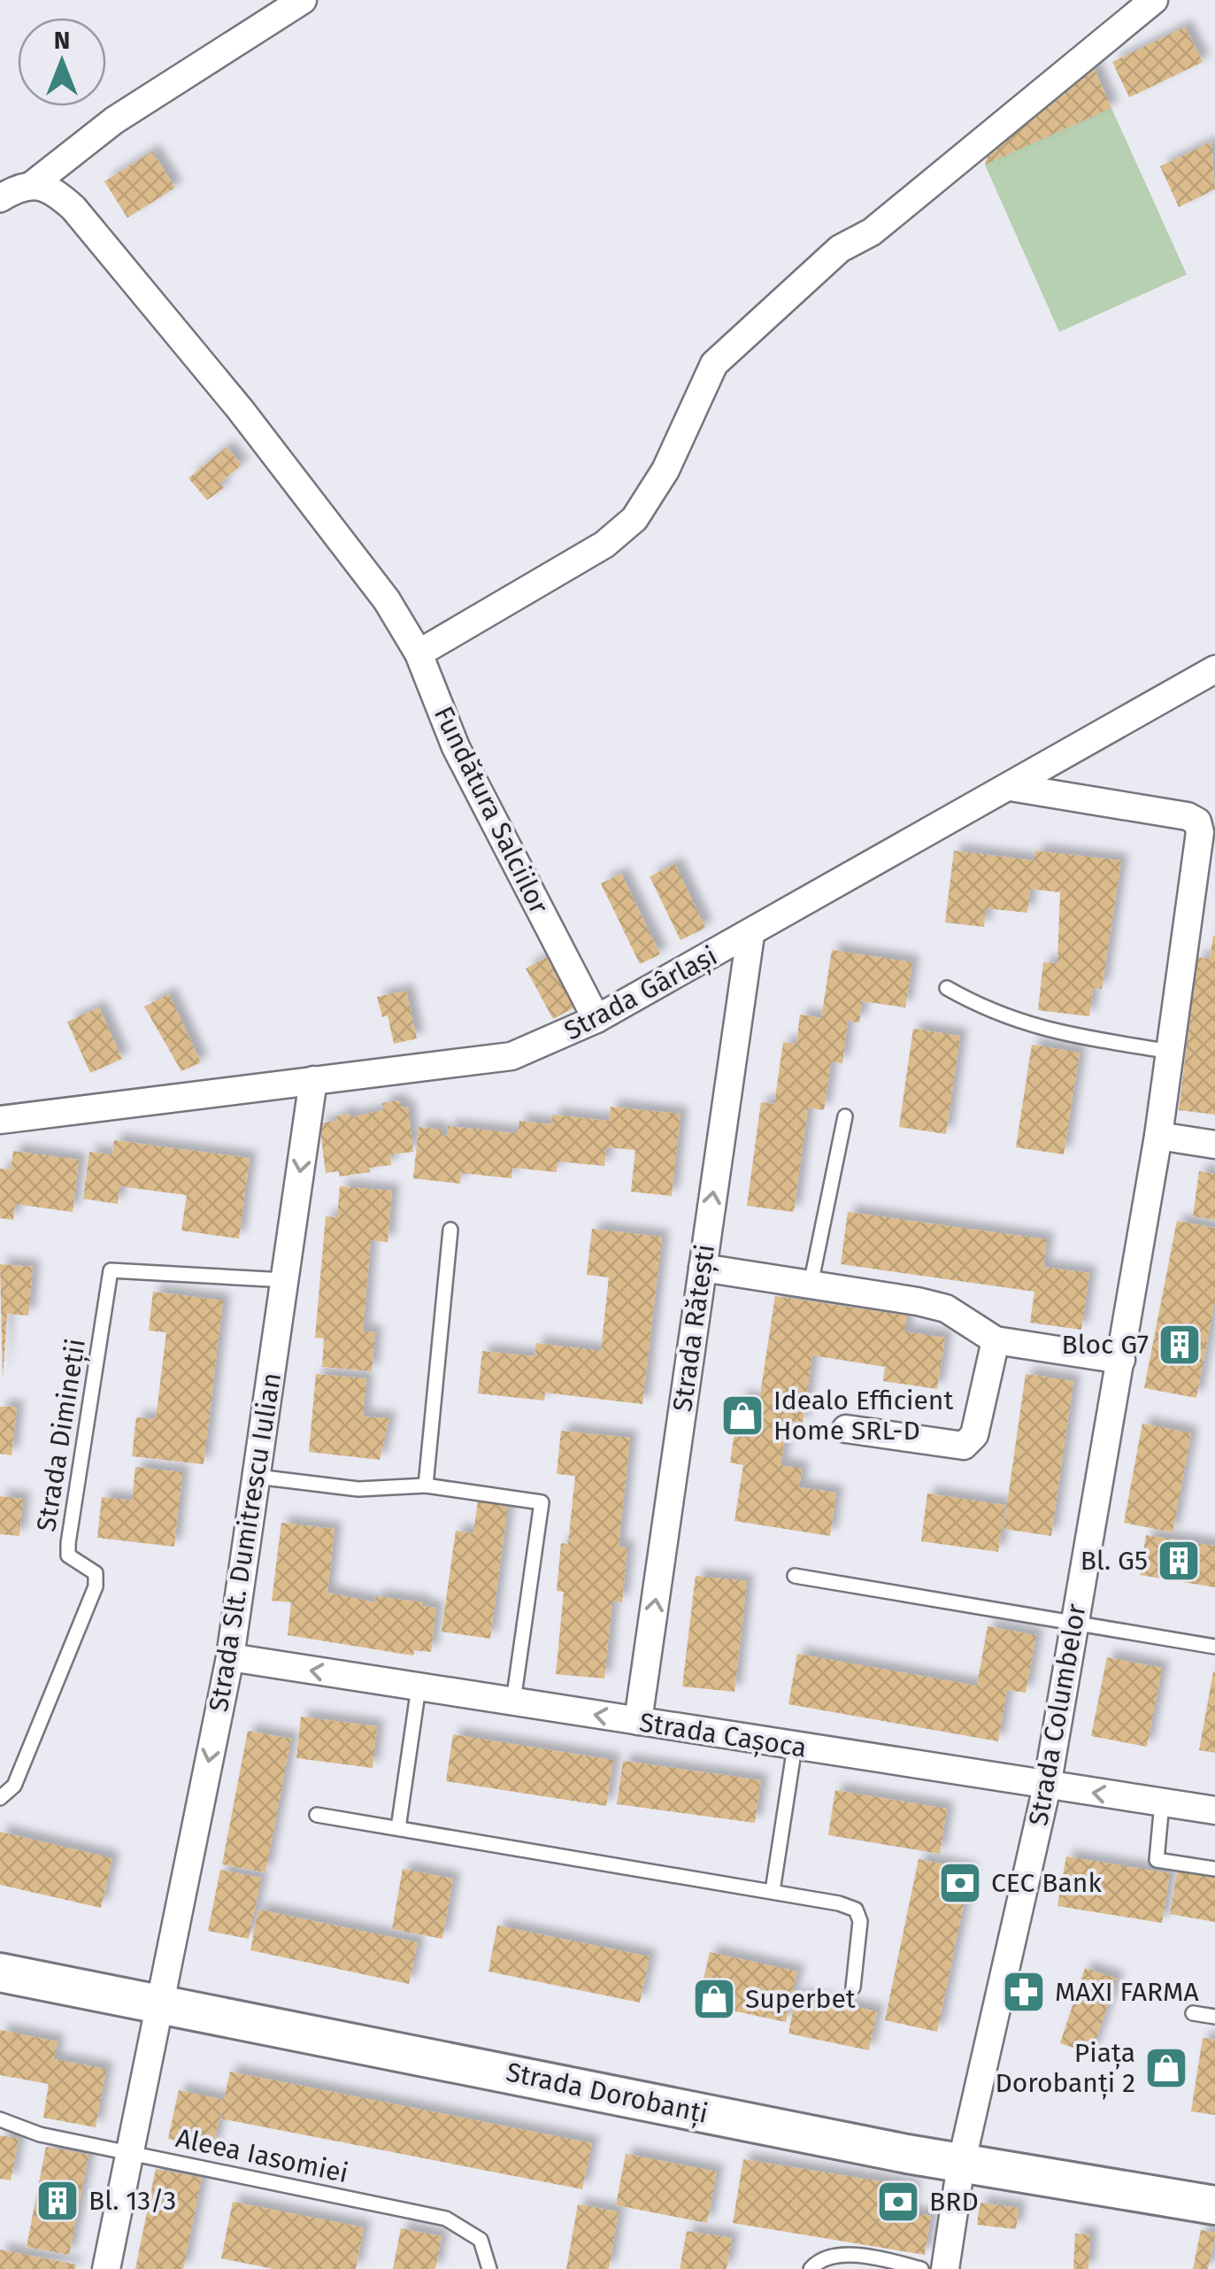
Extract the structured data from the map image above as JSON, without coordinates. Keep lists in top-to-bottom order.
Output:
{
  "streets": {
    "main road": ["Strada Dorobanți"],
    "street": [
      "Fundătura Salciilor",
      "Strada Gârlași",
      "Strada Rătești",
      "Strada Slt. Dumitrescu Iulian",
      "Strada Columbelor",
      "Strada Cașoca"
    ],
    "lane": ["Strada Dimineții", "Aleea Iasomiei"]
  },
  "crossings": [
    ["Fundătura Salciilor", "Strada Gârlași"],
    ["Strada Gârlași", "Strada Rătești"],
    ["Strada Gârlași", "Strada Slt. Dumitrescu Iulian"],
    ["Strada Gârlași", "Strada Columbelor"],
    ["Strada Rătești", "Strada Cașoca"],
    ["Strada Dimineții", "Strada Slt. Dumitrescu Iulian"],
    ["Strada Slt. Dumitrescu Iulian", "Strada Cașoca"],
    ["Strada Slt. Dumitrescu Iulian", "Strada Dorobanți"],
    ["Strada Slt. Dumitrescu Iulian", "Aleea Iasomiei"],
    ["Strada Columbelor", "Strada Cașoca"],
    ["Strada Columbelor", "Strada Dorobanți"]
  ],
  "one_way": ["Strada Rătești", "Strada Slt. Dumitrescu Iulian", "Strada Cașoca"],
  "places": {
    "building": ["Bloc G7", "Bl. G5", "Bl. 13/3"],
    "shop": ["Idealo Efficient Home SRL-D", "Superbet", "Piața Dorobanți 2"],
    "bank": ["CEC Bank", "BRD"],
    "pharmacy": ["MAXI FARMA"]
  },
  "north": "top"
}
